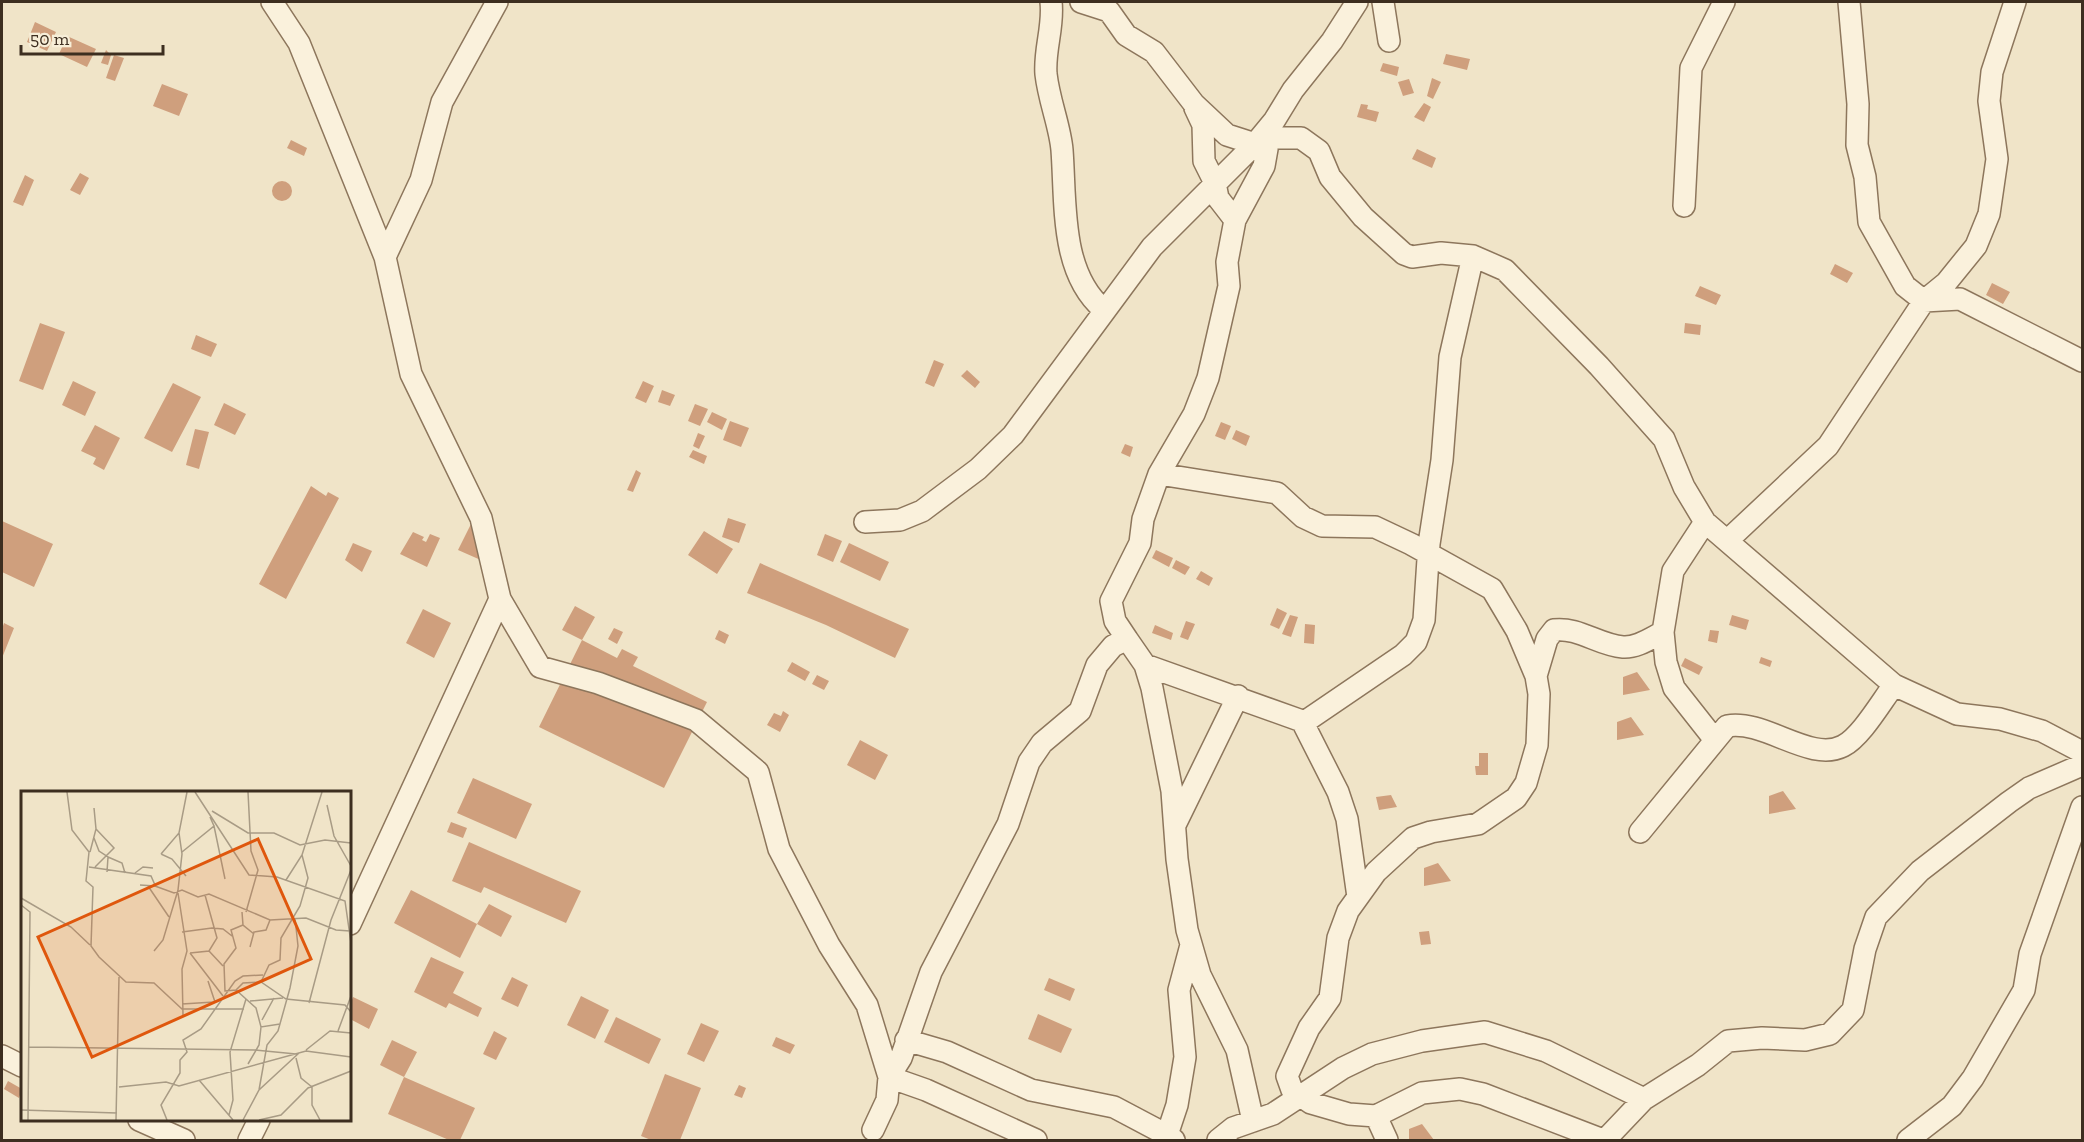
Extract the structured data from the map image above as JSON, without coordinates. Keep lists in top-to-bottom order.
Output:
{
  "scale_bar": "50 m"
}
